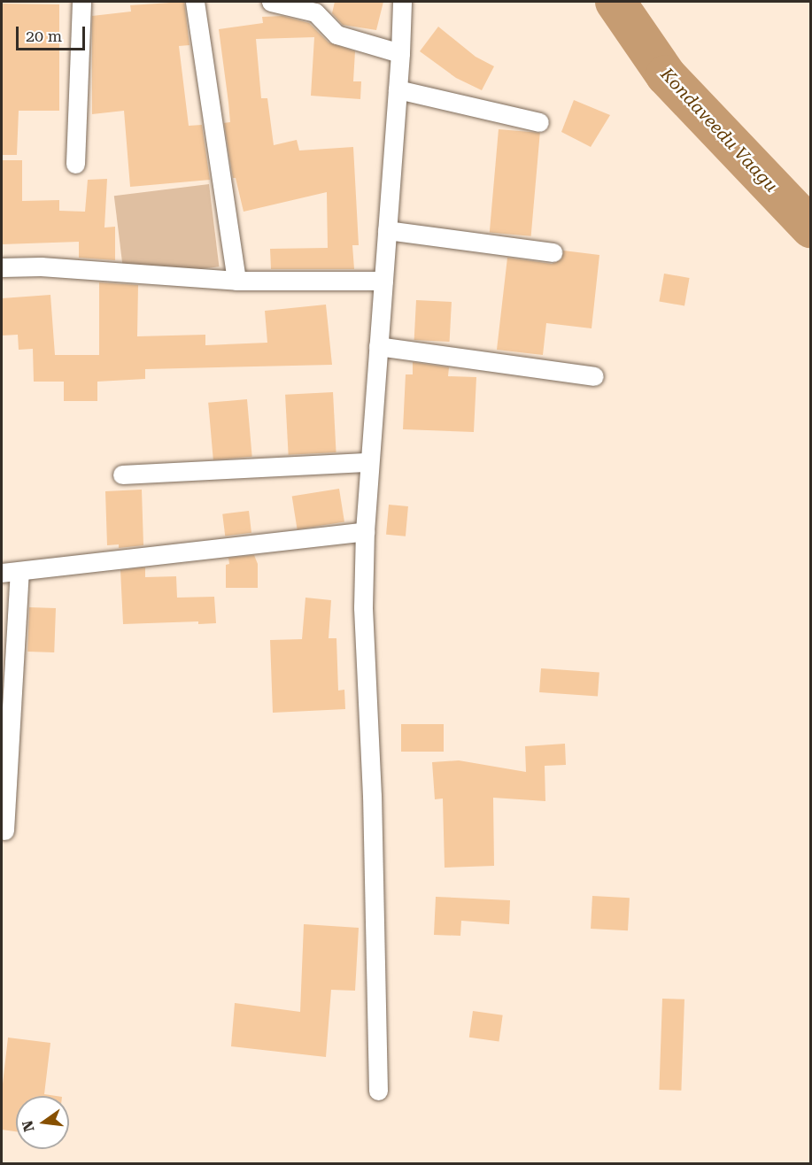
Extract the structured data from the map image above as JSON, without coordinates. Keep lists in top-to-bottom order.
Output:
{
  "water": ["Kondaveedu Vaagu"],
  "scale_bar": "20 m",
  "north": "left"
}
